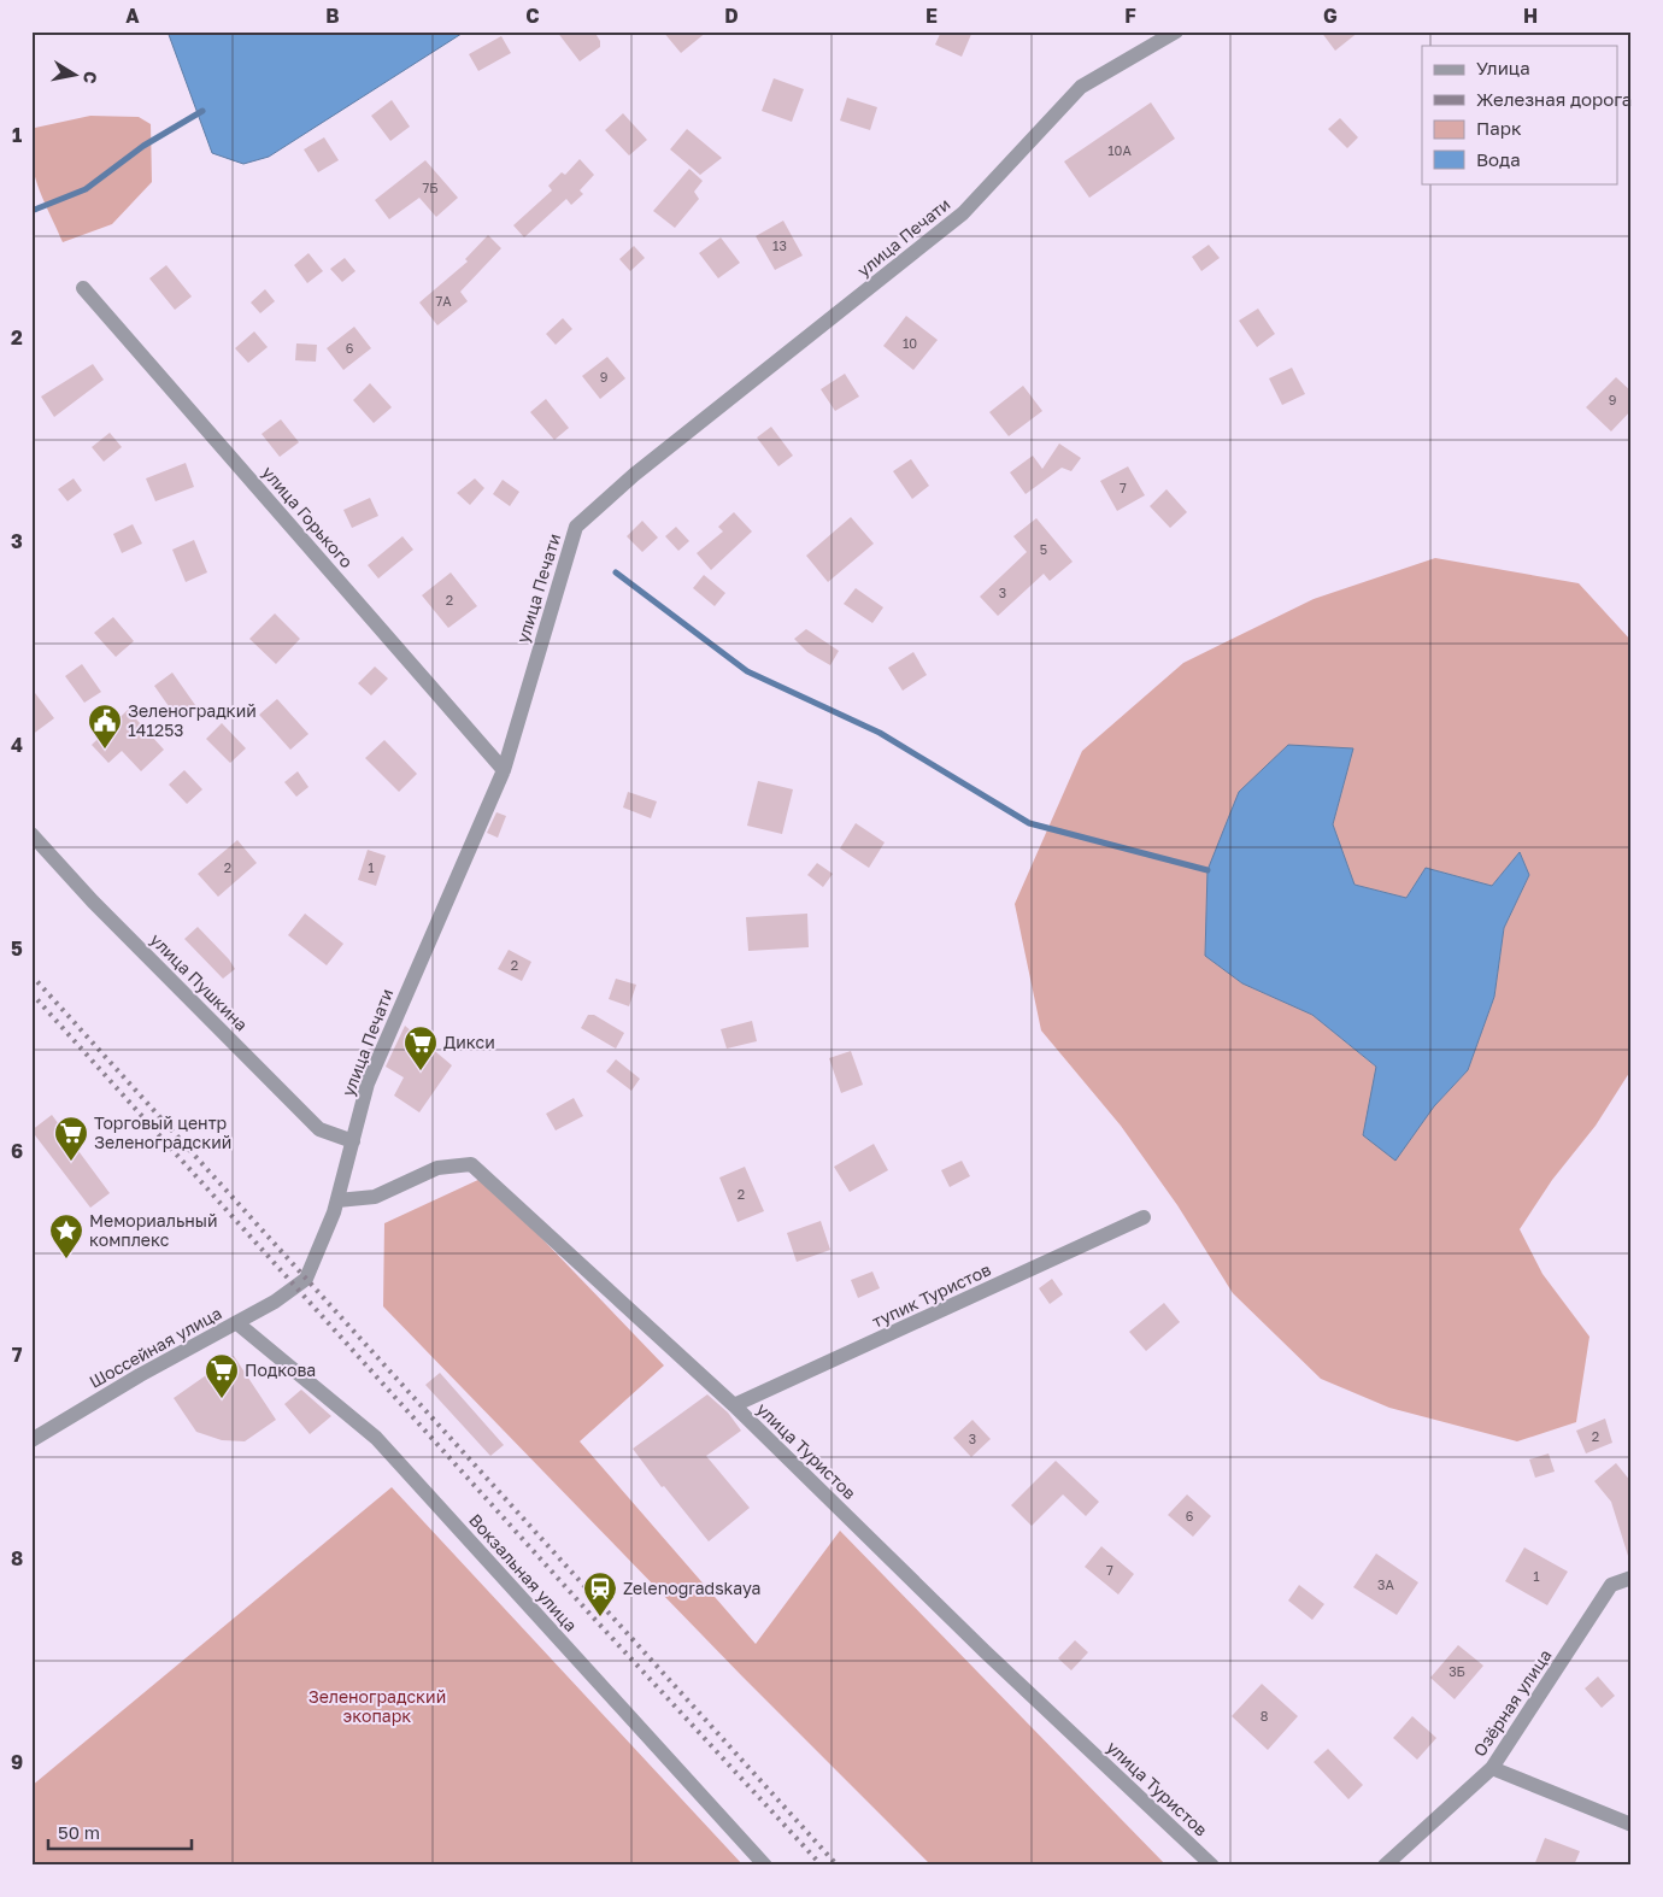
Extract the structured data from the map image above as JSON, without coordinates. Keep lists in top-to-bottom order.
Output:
{
  "streets": {
    "street": [
      "улица Печати",
      "улица Горького",
      "улица Пушкина",
      "тупик Туристов",
      "Шоссейная улица",
      "улица Туристов",
      "Вокзальная улица",
      "Озёрная улица"
    ]
  },
  "crossings": [
    ["улица Печати", "улица Горького"],
    ["улица Печати", "улица Пушкина"],
    ["улица Печати", "Шоссейная улица"],
    ["улица Печати", "улица Туристов"],
    ["тупик Туристов", "улица Туристов"],
    ["Шоссейная улица", "Вокзальная улица"]
  ],
  "parks": ["Зеленоградский экопарк"],
  "places": {
    "public building": ["Зеленоградкий 141253"],
    "supermarket": ["Дикси", "Торговый центр Зеленоградский", "Подкова"],
    "place": ["Мемориальный комплекс"],
    "station": ["Zelenogradskaya"]
  },
  "house_numbers": [
    "10А",
    "7Б",
    "13",
    "7А",
    "10",
    "6",
    "9",
    "9",
    "7",
    "5",
    "3",
    "2",
    "2",
    "1",
    "2",
    "2",
    "2",
    "3",
    "6",
    "7",
    "1",
    "3А",
    "3Б",
    "8"
  ],
  "legend": [
    "Улица",
    "Железная дорога",
    "Парк",
    "Вода"
  ],
  "scale_bar": "50 m",
  "north": "right",
  "grid": {
    "columns": [
      "A",
      "B",
      "C",
      "D",
      "E",
      "F",
      "G",
      "H"
    ],
    "rows": [
      "1",
      "2",
      "3",
      "4",
      "5",
      "6",
      "7",
      "8",
      "9"
    ]
  }
}
